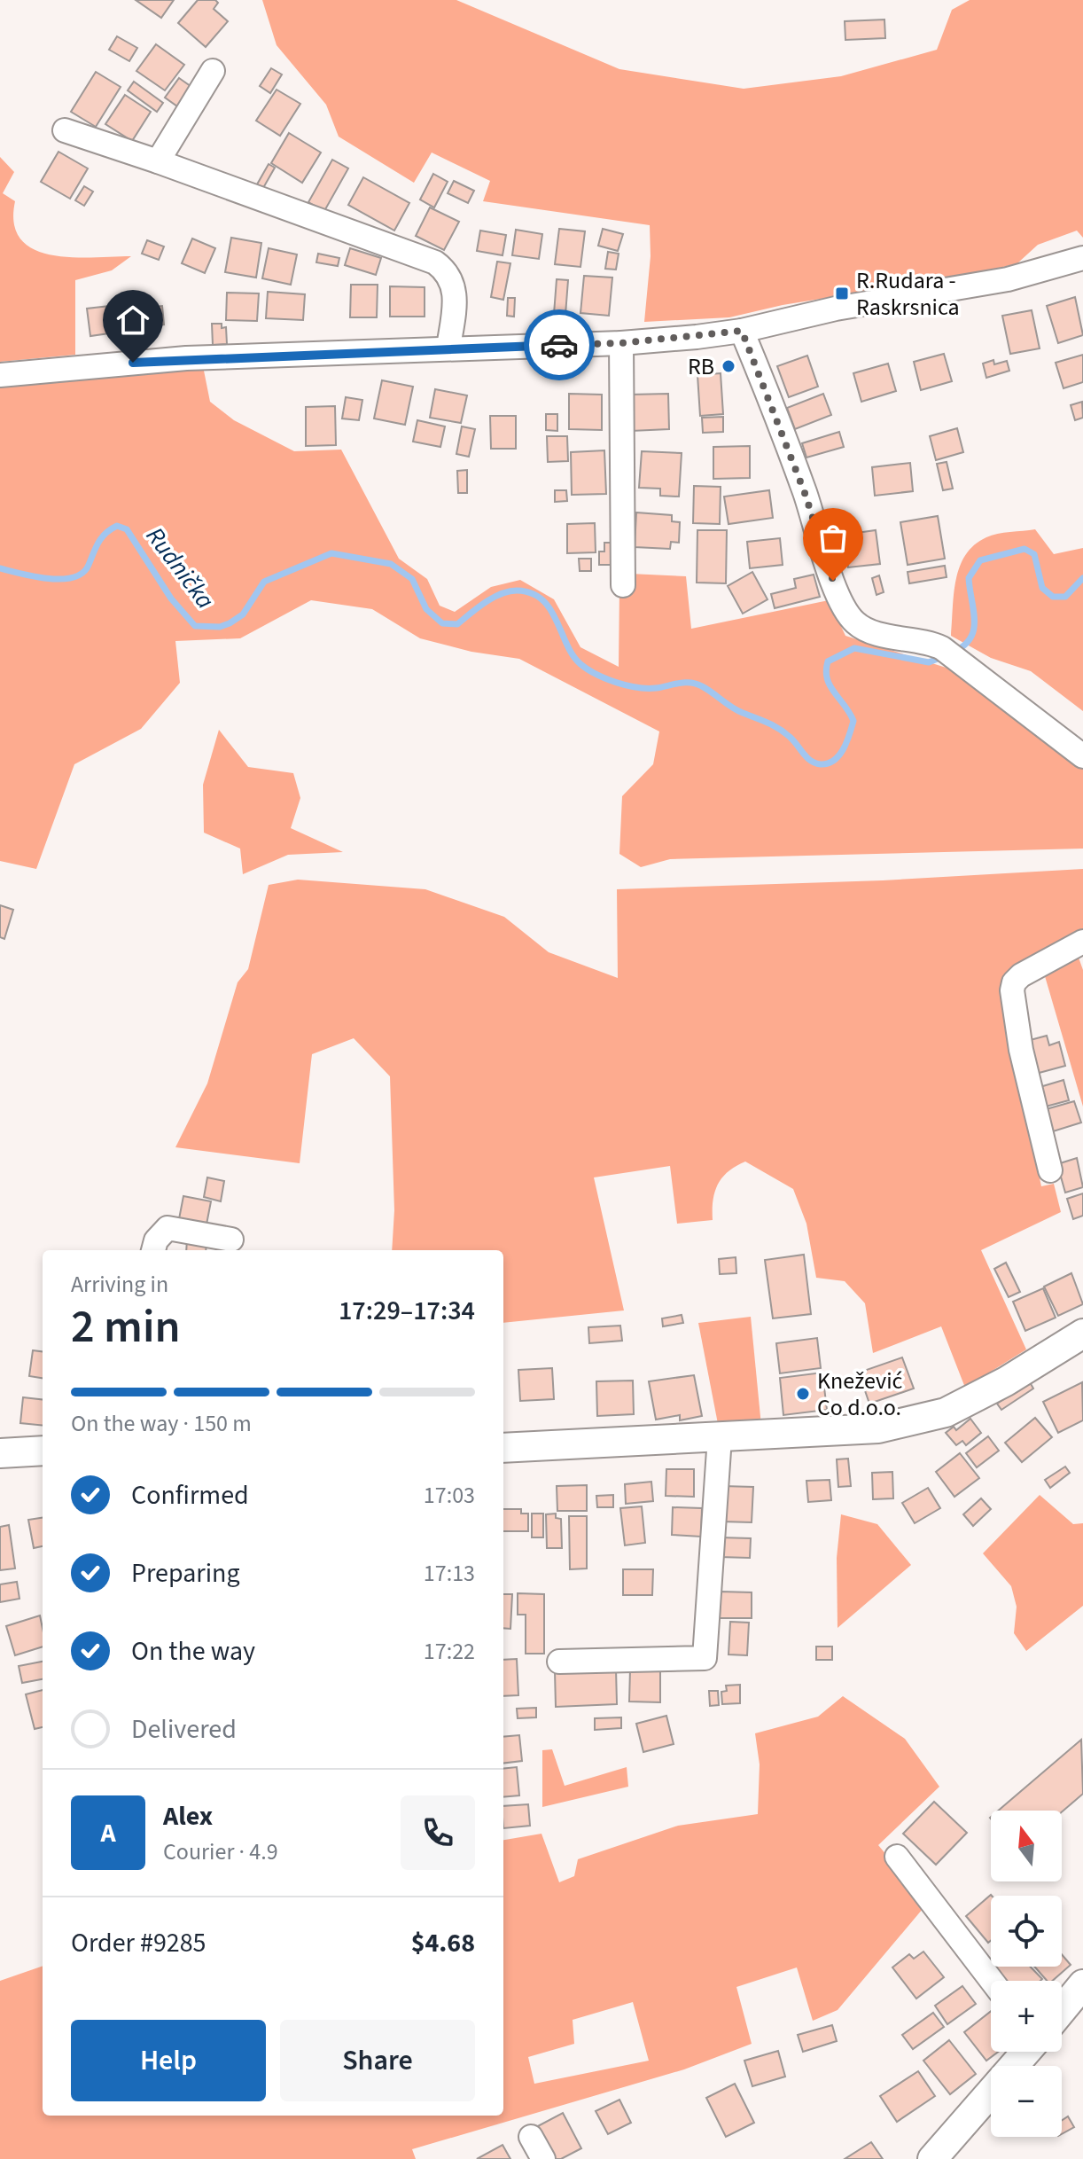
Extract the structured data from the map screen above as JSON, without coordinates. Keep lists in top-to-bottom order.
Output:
{
  "water": ["Rudnička"],
  "places": {
    "transit": ["R.Rudara - Raskrsnica"],
    "other": ["RB", "Knežević Co d.o.o."]
  },
  "north": "top",
  "page": {
    "heading": ["2 min", "Arriving in", "17:29–17:34"],
    "panel": [
      "Alex",
      "Courier · 4.9",
      "Order #9285",
      "$4.68"
    ],
    "bar": "On the way · 150 m",
    "list": [
      ["Confirmed", "17:03"],
      ["Preparing", "17:13"],
      ["On the way", "17:22"],
      "Delivered"
    ],
    "round": "A",
    "map_buttons": ["+", "−"],
    "buttons": ["Help", "Share"]
  }
}
